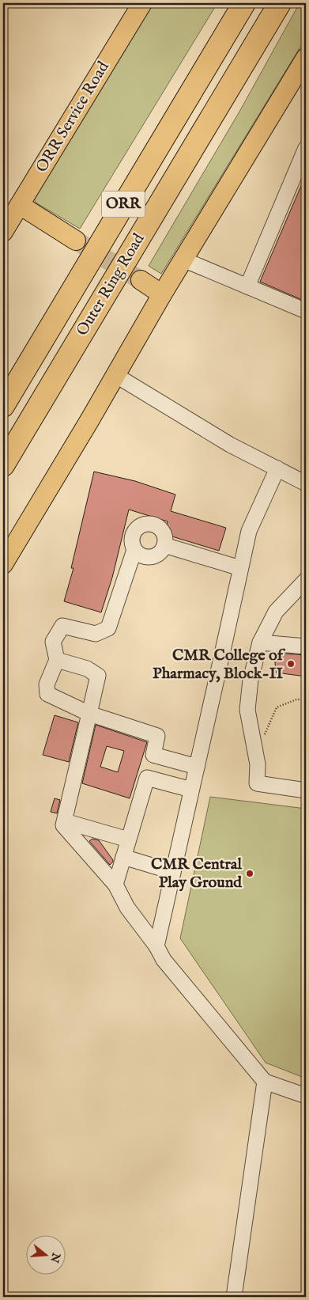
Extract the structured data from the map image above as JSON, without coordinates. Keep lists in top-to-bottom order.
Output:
{
  "streets": {
    "highway": ["ORR", "Outer Ring Road"],
    "main road": ["ORR Service Road"]
  },
  "places": ["CMR College of Pharmacy, Block-II", "CMR Central Play Ground"],
  "north": "right"
}
